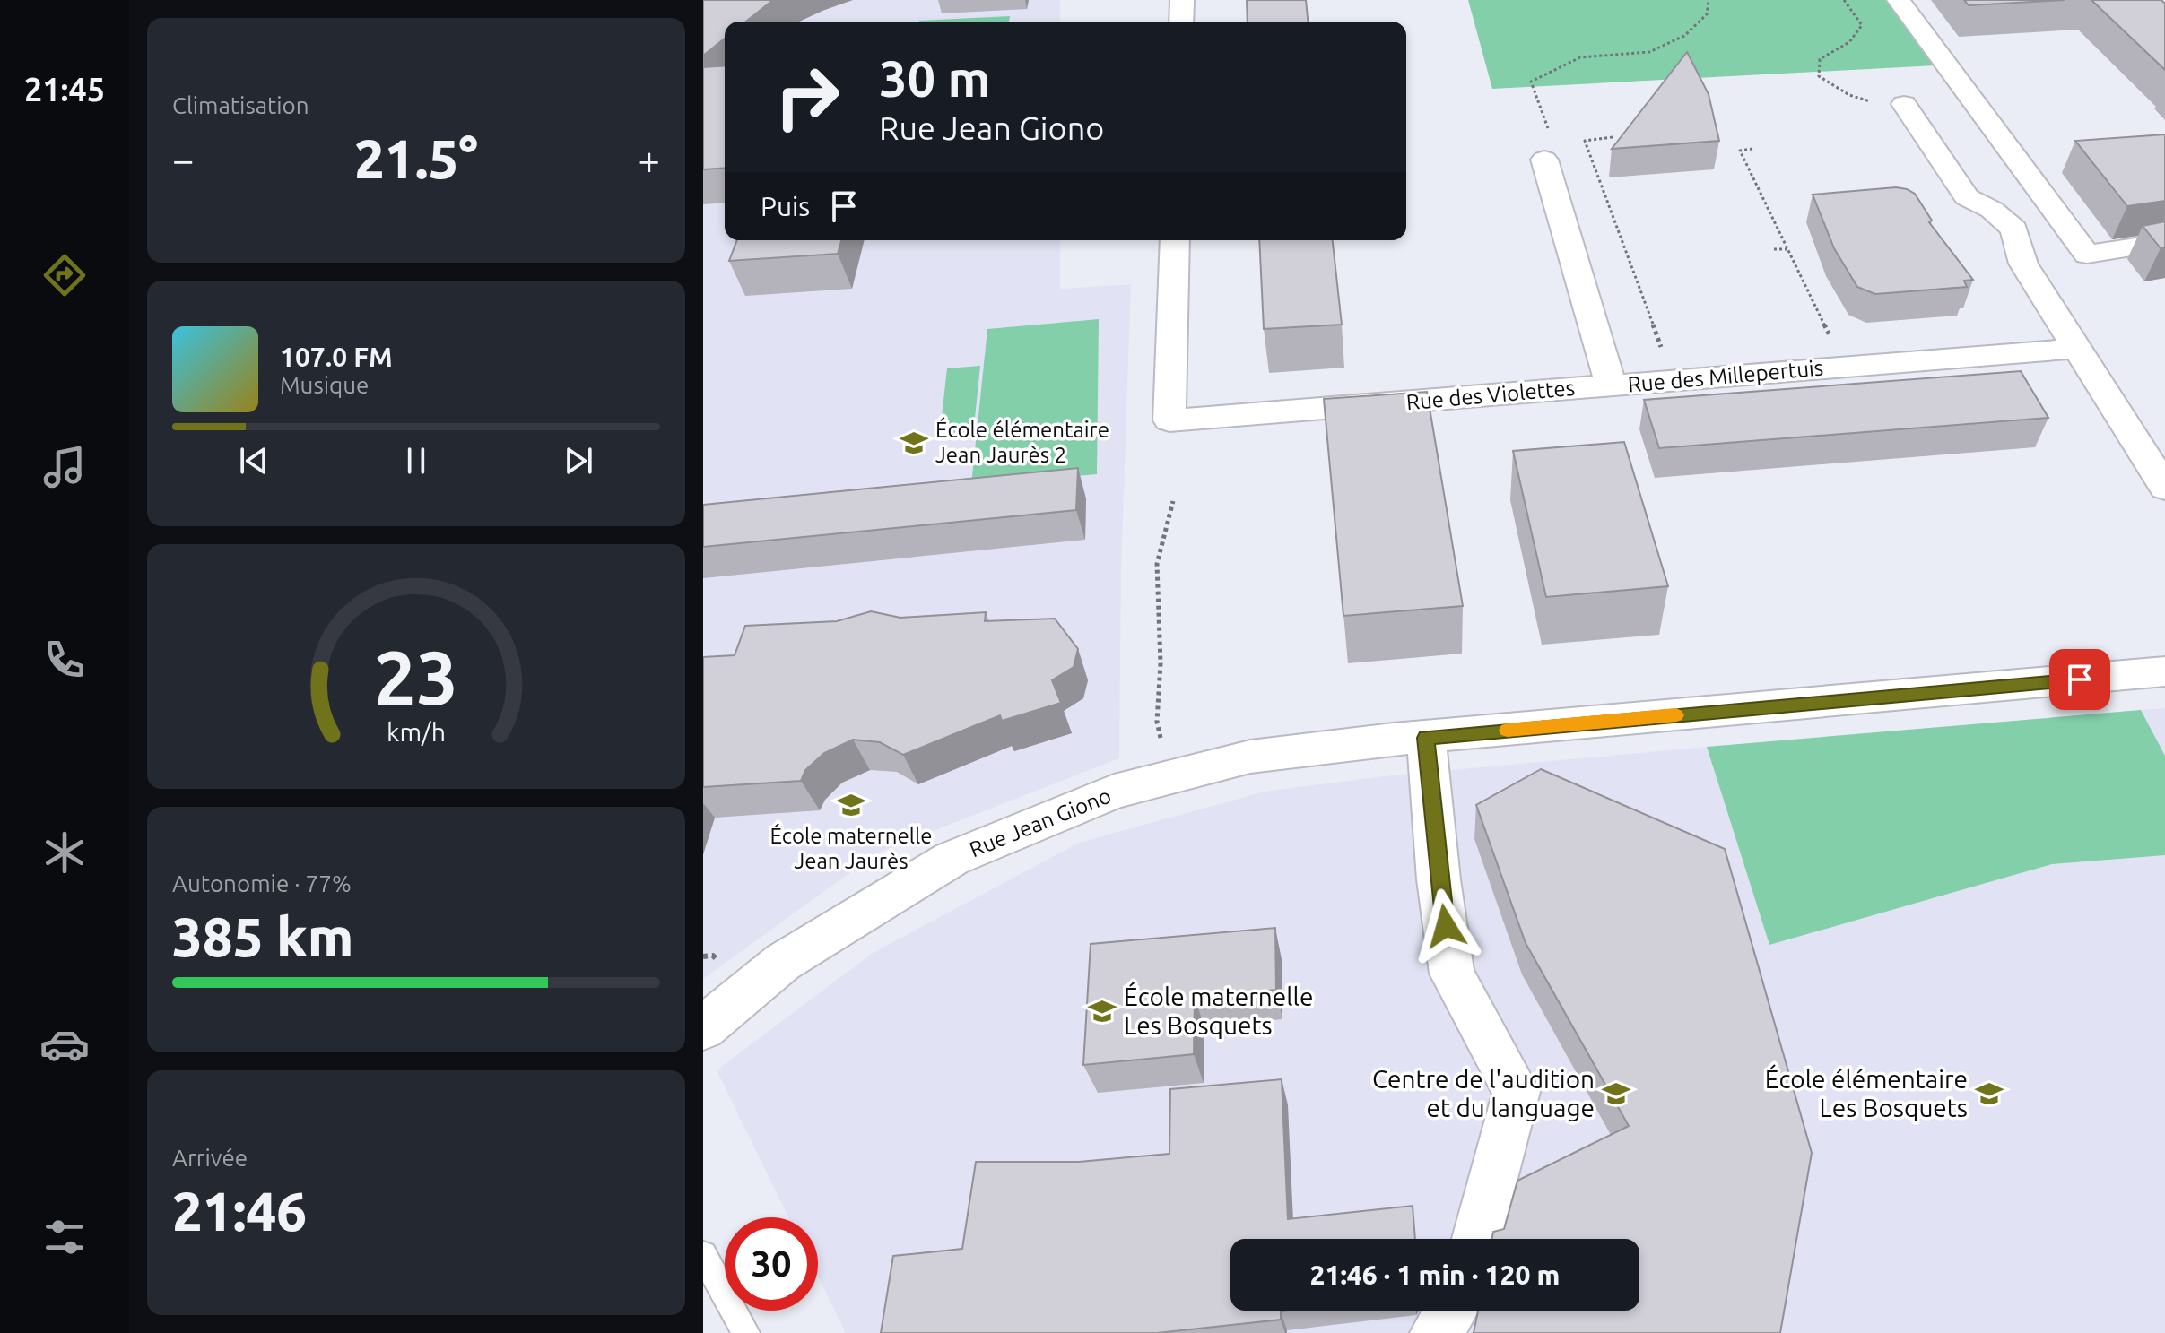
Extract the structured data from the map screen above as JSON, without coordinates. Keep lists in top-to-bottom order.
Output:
{
  "streets": {
    "street": ["Rue des Millepertuis", "Rue des Violettes", "Rue Jean Giono"]
  },
  "crossings": [
    ["Rue des Millepertuis", "Rue des Violettes"]
  ],
  "places": {
    "school or university": [
      "École élémentaire Jean Jaurès 2",
      "École maternelle Jean Jaurès",
      "École maternelle Les Bosquets",
      "Centre de l'audition et du language",
      "École élémentaire Les Bosquets"
    ]
  },
  "page": {
    "tabs": "21:45",
    "tile": [
      "Climatisation",
      ["Autonomie · 77%", "385 km"],
      ["Arrivée", "21:46"]
    ],
    "turn": ["30 m", "Rue Jean Giono"],
    "heat": ["−", "21.5°", "+"],
    "then": "Puis",
    "song": ["107.0 FM", "Musique"],
    "limit": "30",
    "trip": "21:46 · 1 min · 120 m",
    "gauge": ["23", "km/h"]
  }
}
